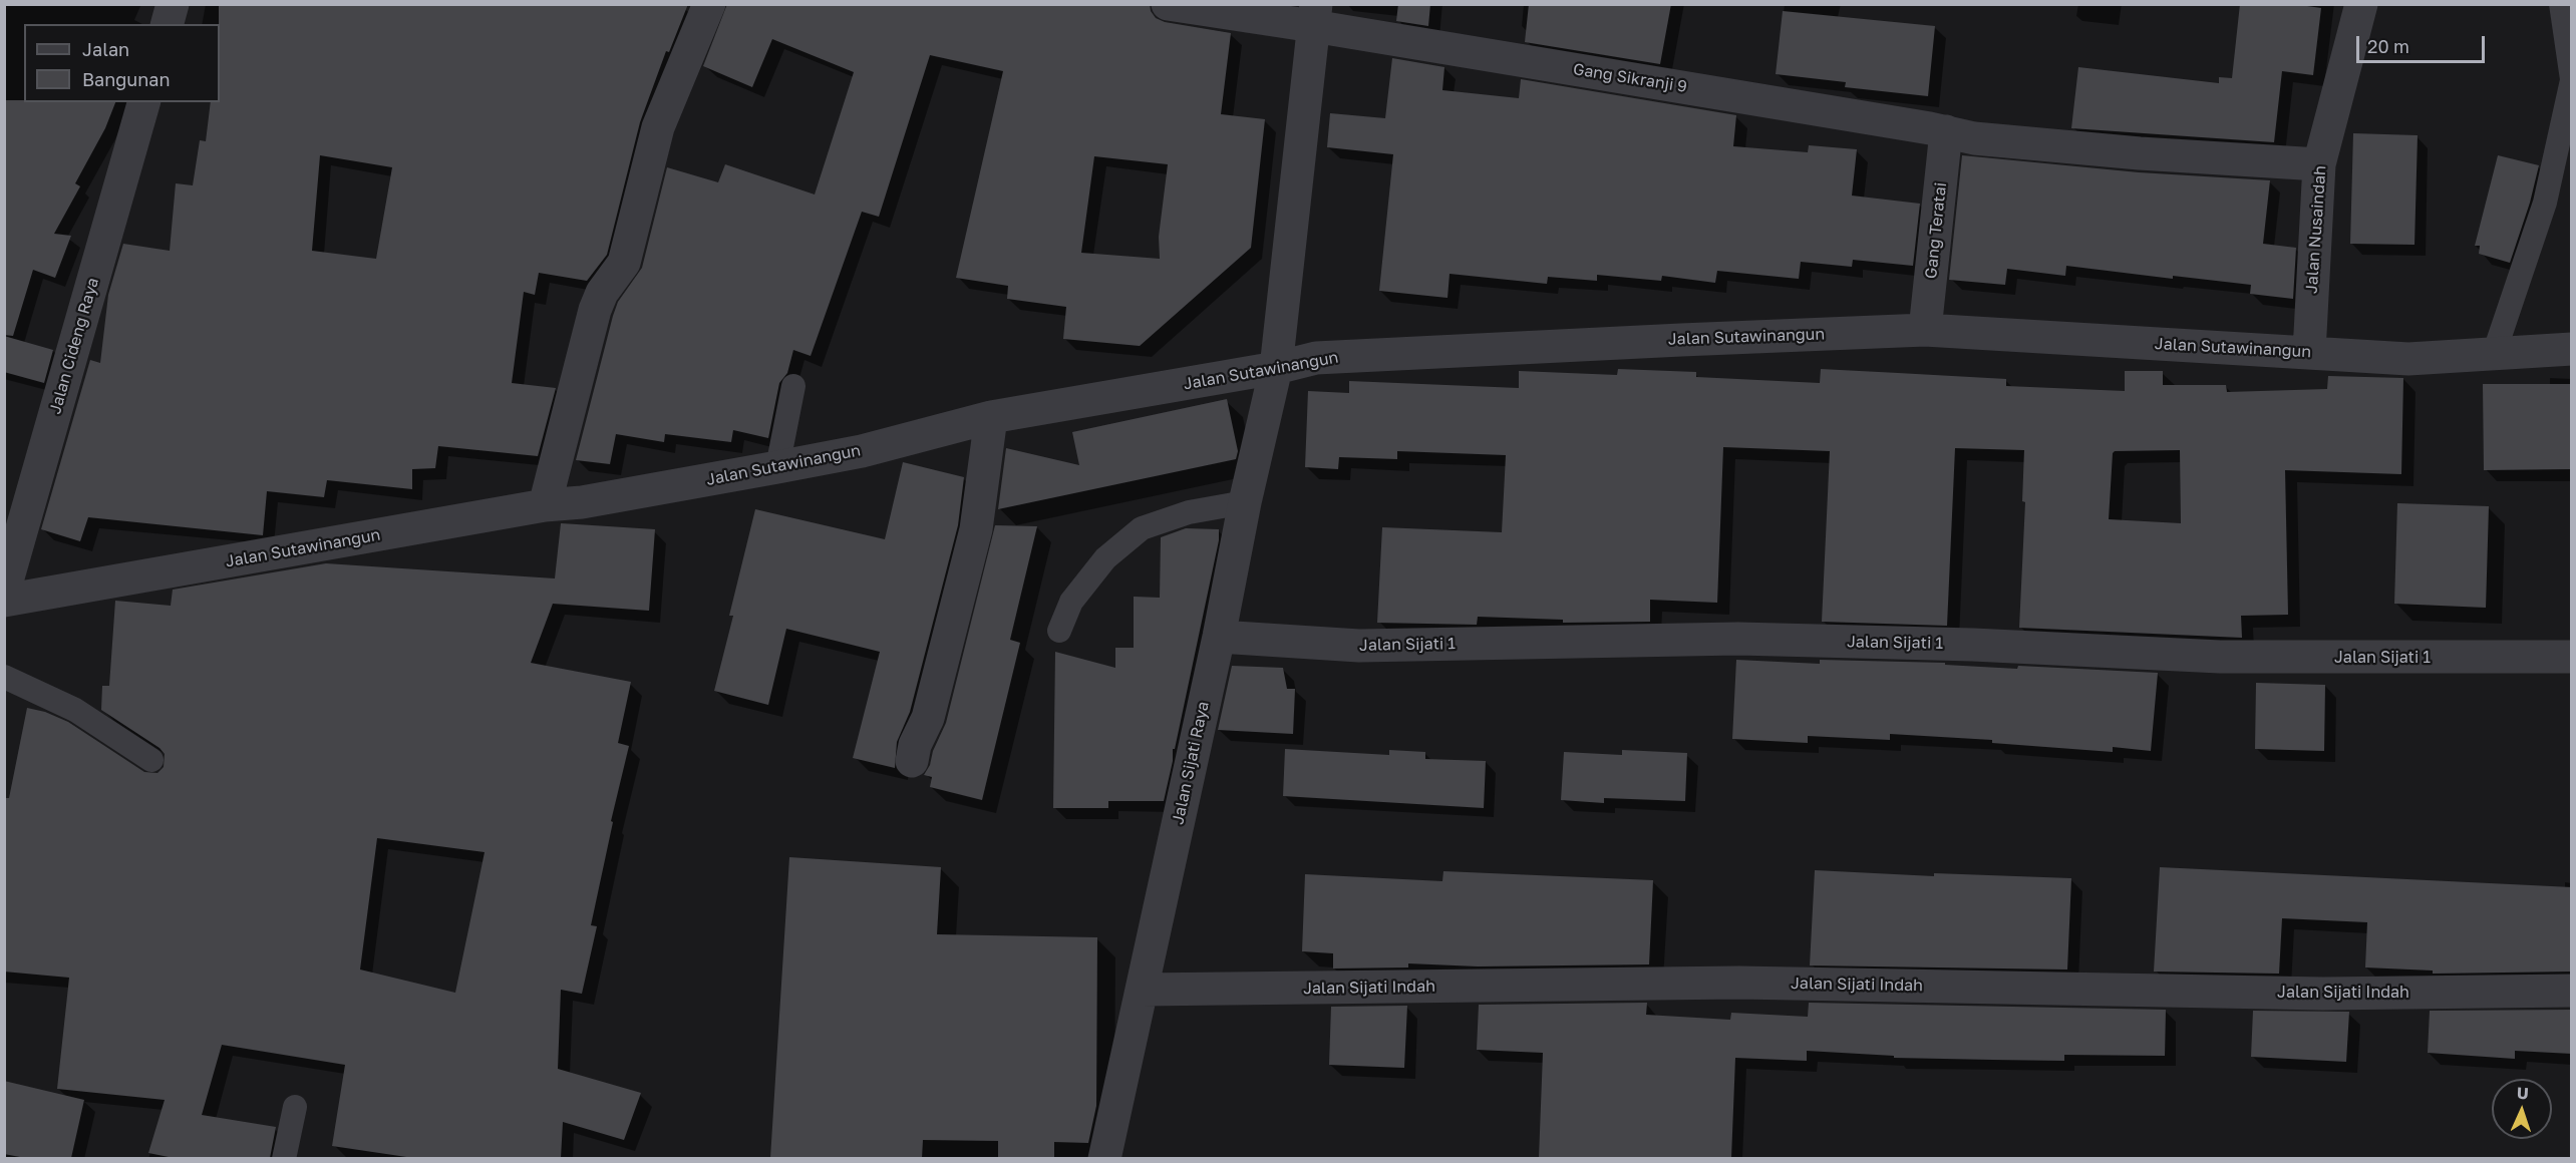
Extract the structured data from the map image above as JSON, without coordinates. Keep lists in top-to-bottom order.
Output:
{
  "streets": {
    "street": [
      "Gang Sikranji 9",
      "Jalan Nusaindah",
      "Gang Teratai",
      "Jalan Sutawinangun",
      "Jalan Cideng Raya",
      "Jalan Sijati 1",
      "Jalan Sijati Raya",
      "Jalan Sijati Indah"
    ]
  },
  "crossings": [
    ["Gang Sikranji 9", "Jalan Nusaindah"],
    ["Gang Sikranji 9", "Gang Teratai"],
    ["Gang Sikranji 9", "Jalan Sijati Raya"],
    ["Jalan Nusaindah", "Jalan Sutawinangun"],
    ["Gang Teratai", "Jalan Sutawinangun"],
    ["Jalan Sutawinangun", "Jalan Sijati Raya"],
    ["Jalan Sijati 1", "Jalan Sijati Raya"],
    ["Jalan Sijati Raya", "Jalan Sijati Indah"]
  ],
  "legend": ["Jalan", "Bangunan"],
  "scale_bar": "20 m",
  "north": "top"
}
